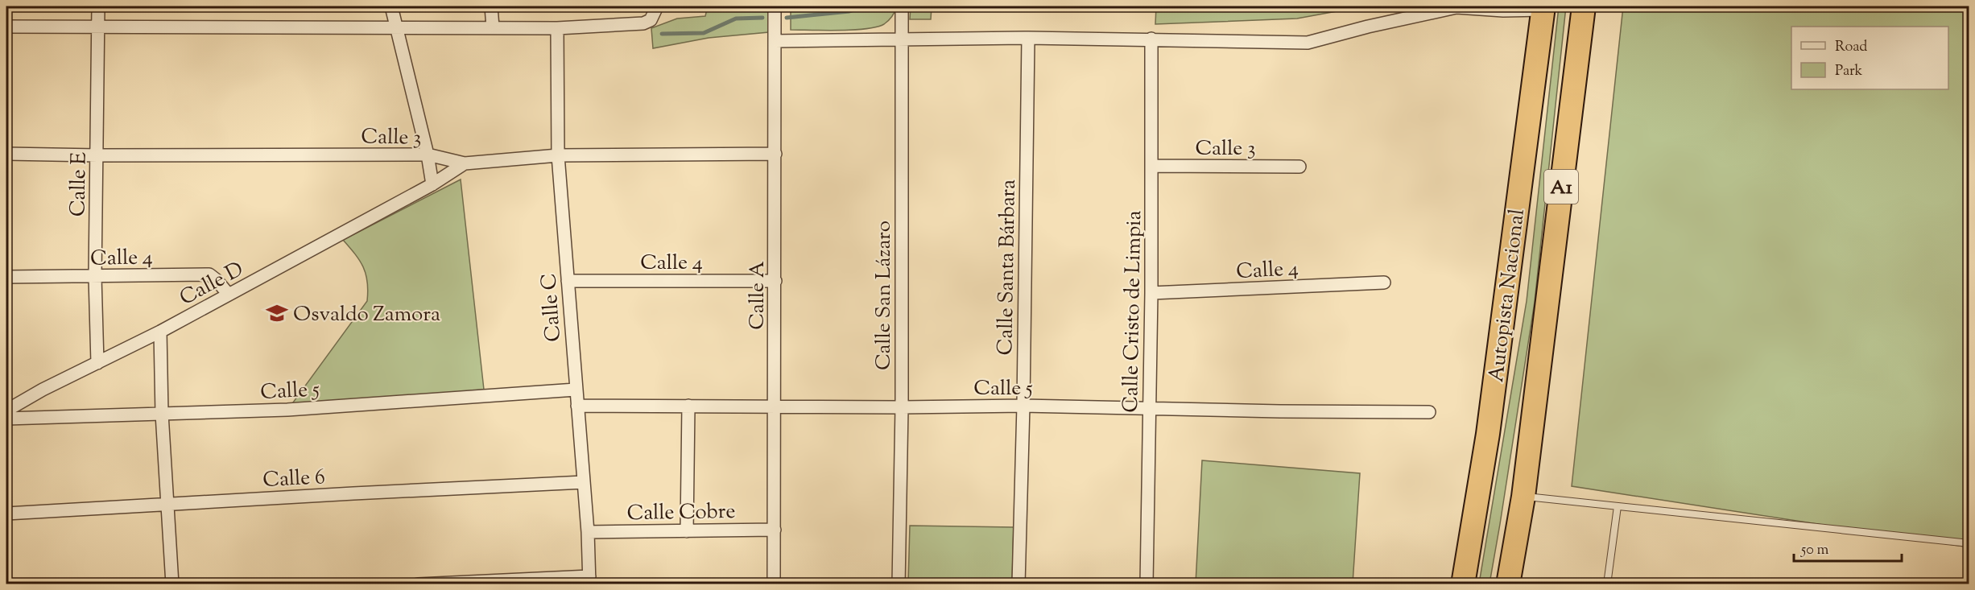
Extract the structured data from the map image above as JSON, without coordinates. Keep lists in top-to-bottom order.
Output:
{
  "streets": {
    "highway": ["A1", "Autopista Nacional"],
    "street": [
      "Calle 3",
      "Calle E",
      "Calle 4",
      "Calle Santa Bárbara",
      "Calle D",
      "Calle A",
      "Calle San Lázaro",
      "Calle C",
      "Calle Cristo de Limpia",
      "Calle 5",
      "Calle 6",
      "Calle Cobre"
    ]
  },
  "crossings": [
    ["Calle 3", "Calle E"],
    ["Calle 3", "Calle D"],
    ["Calle 3", "Calle A"],
    ["Calle 3", "Calle C"],
    ["Calle 3", "Calle Cristo de Limpia"],
    ["Calle E", "Calle 4"],
    ["Calle E", "Calle D"],
    ["Calle 4", "Calle D"],
    ["Calle 4", "Calle A"],
    ["Calle 4", "Calle C"],
    ["Calle 4", "Calle Cristo de Limpia"],
    ["Calle Santa Bárbara", "Calle 5"],
    ["Calle A", "Calle 5"],
    ["Calle A", "Calle Cobre"],
    ["Calle San Lázaro", "Calle 5"],
    ["Calle C", "Calle 5"],
    ["Calle C", "Calle 6"],
    ["Calle C", "Calle Cobre"],
    ["Calle Cristo de Limpia", "Calle 5"]
  ],
  "places": {
    "school or university": ["Osvaldo Zamora"]
  },
  "legend": ["Road", "Park"],
  "scale_bar": "50 m"
}
